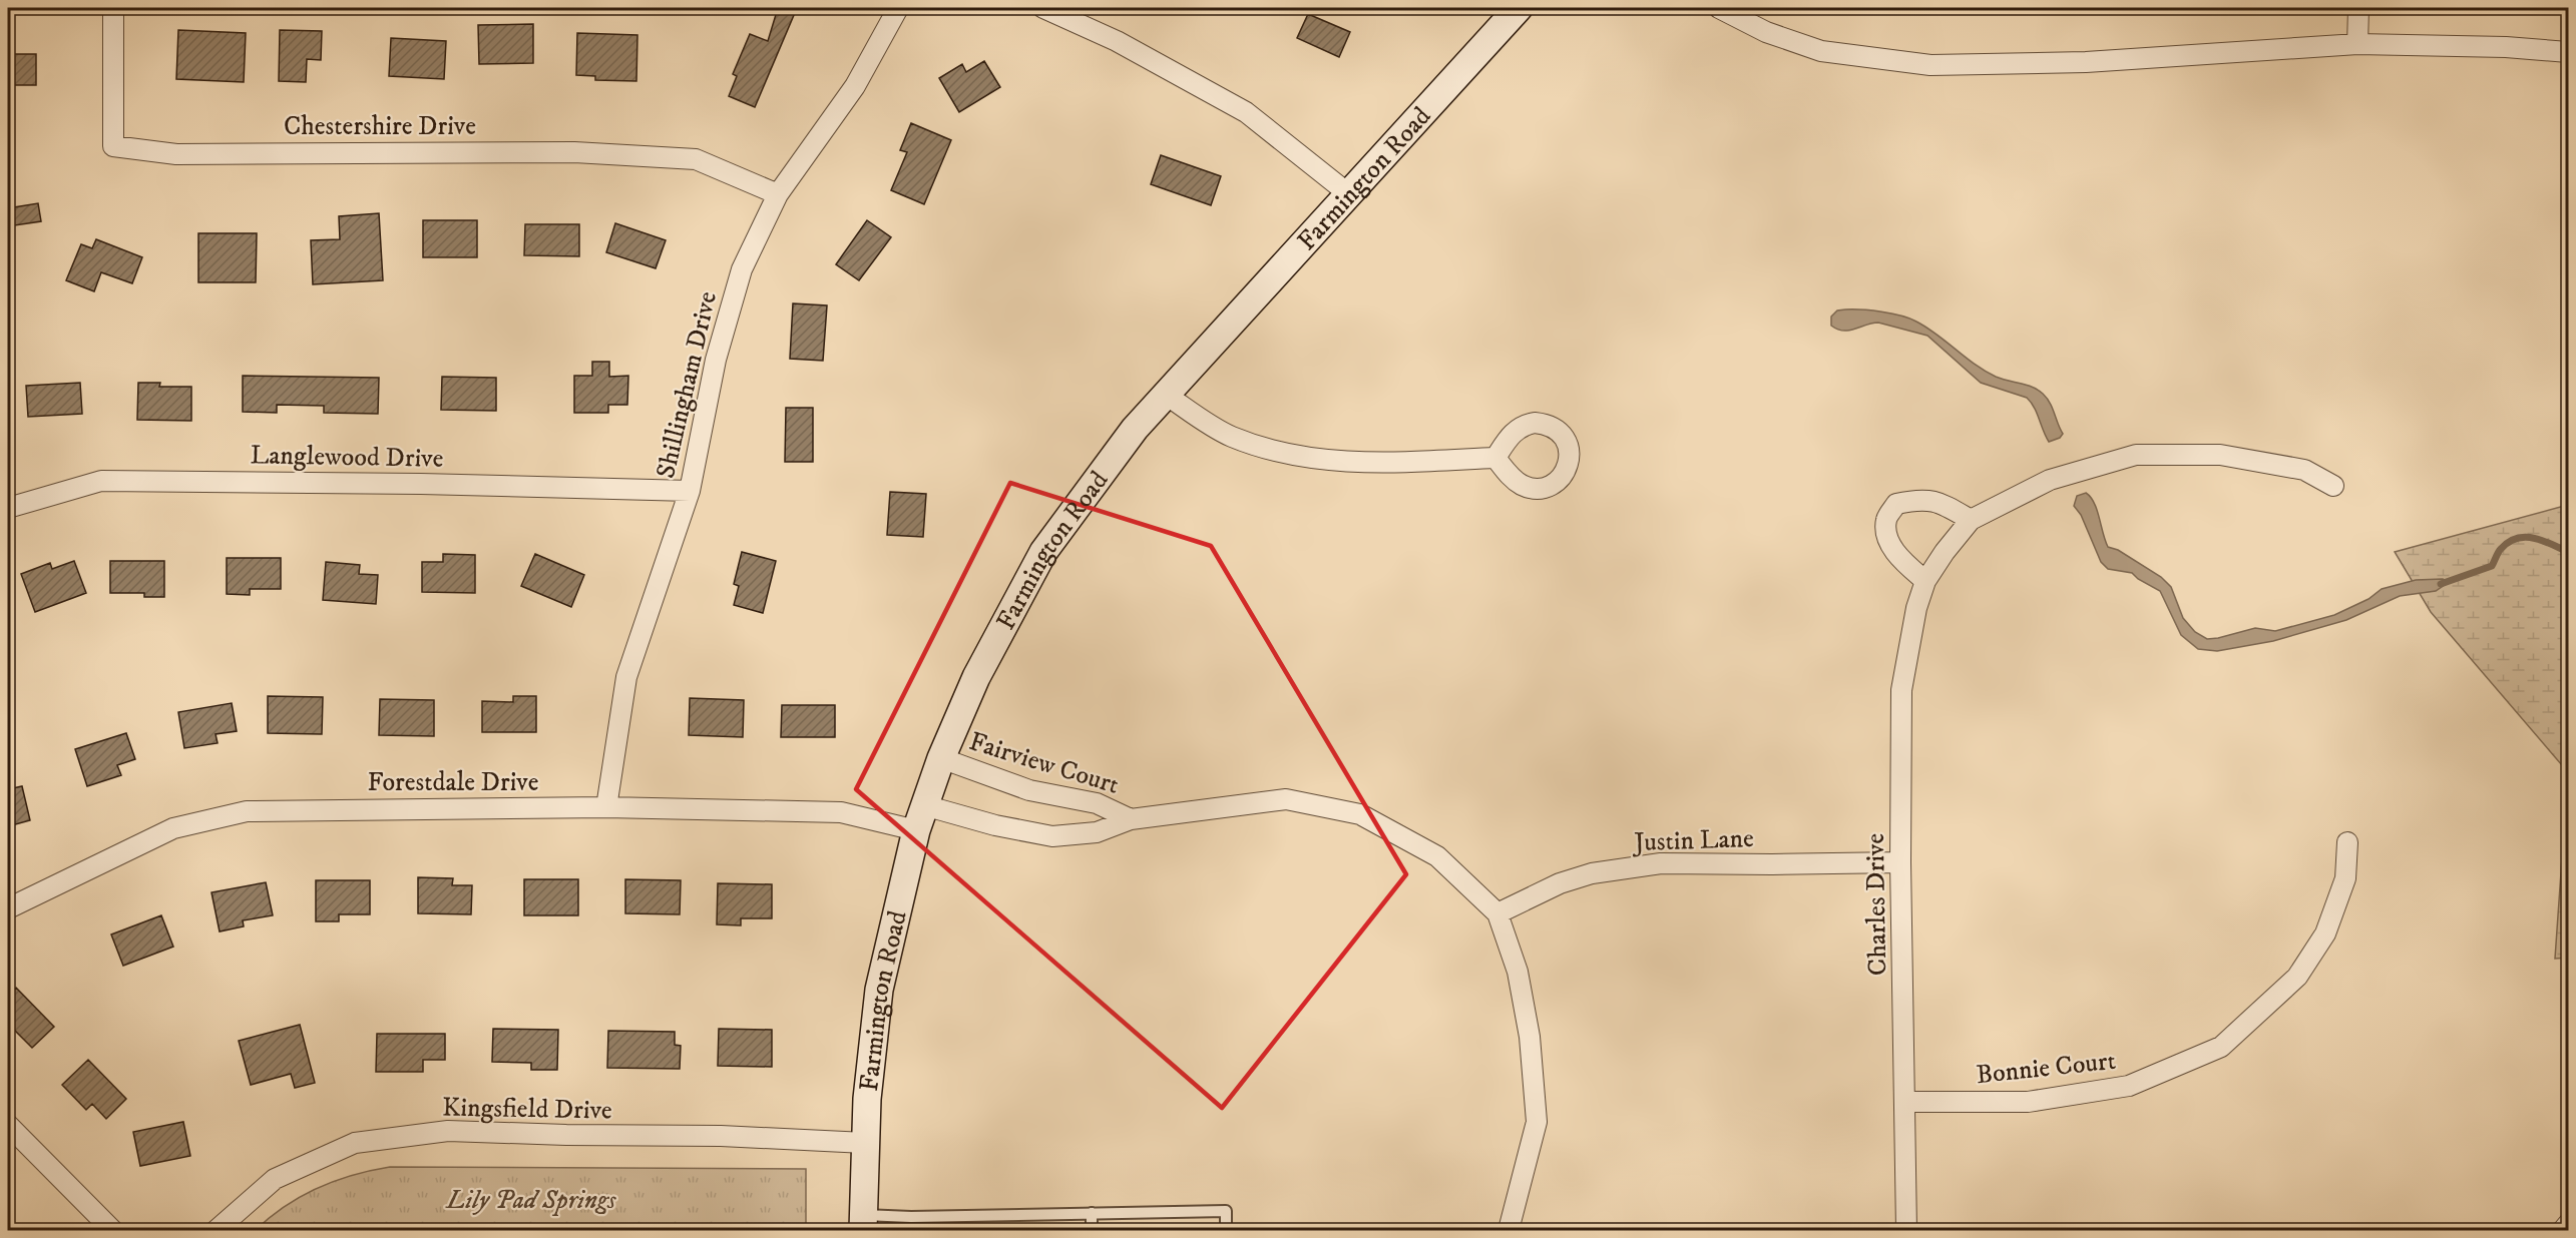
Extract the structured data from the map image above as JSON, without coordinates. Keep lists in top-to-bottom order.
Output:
{
  "streets": {
    "street": [
      "Chestershire Drive",
      "Farmington Road",
      "Shillingham Drive",
      "Langlewood Drive",
      "Fairview Court",
      "Forestdale Drive",
      "Justin Lane",
      "Charles Drive",
      "Bonnie Court",
      "Kingsfield Drive"
    ]
  },
  "crossings": [
    ["Chestershire Drive", "Shillingham Drive"],
    ["Farmington Road", "Fairview Court"],
    ["Farmington Road", "Forestdale Drive"],
    ["Farmington Road", "Kingsfield Drive"],
    ["Shillingham Drive", "Langlewood Drive"],
    ["Shillingham Drive", "Forestdale Drive"],
    ["Fairview Court", "Forestdale Drive"],
    ["Fairview Court", "Justin Lane"],
    ["Justin Lane", "Charles Drive"],
    ["Charles Drive", "Bonnie Court"]
  ],
  "parks": ["Lily Pad Springs"]
}
